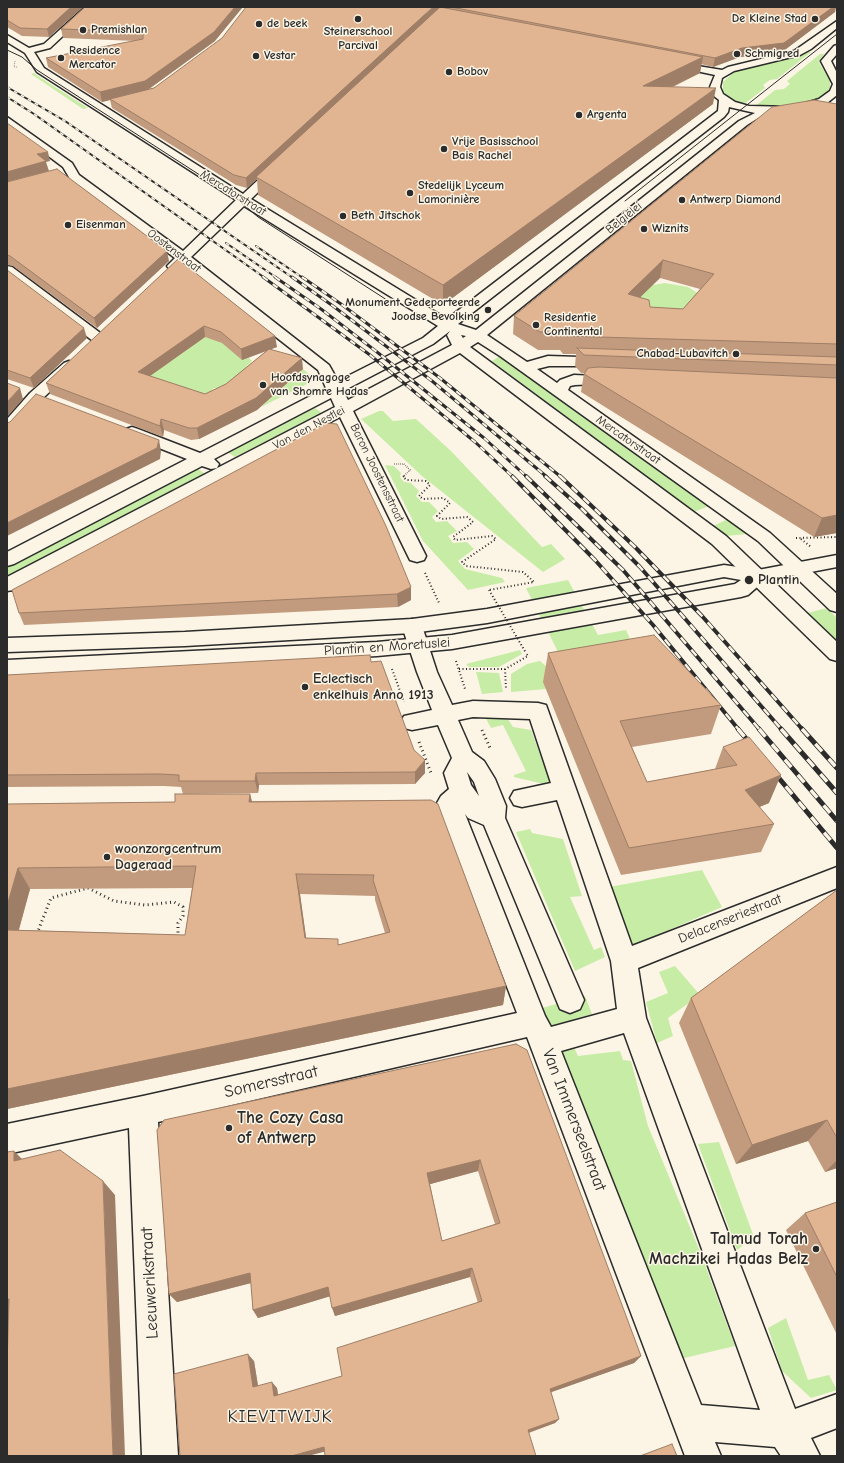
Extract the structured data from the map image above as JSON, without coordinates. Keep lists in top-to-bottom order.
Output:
{
  "streets": {
    "street": [
      "Mercatorstraat",
      "Belgiëlei",
      "Oostenstraat",
      "Van den Nestlei",
      "Baron Joostensstraat",
      "Plantin en Moretuslei",
      "Delacenseriestraat",
      "Somersstraat",
      "Van Immerseelstraat",
      "Leeuwerikstraat"
    ]
  },
  "crossings": [
    ["Mercatorstraat", "Belgiëlei"],
    ["Mercatorstraat", "Van den Nestlei"],
    ["Mercatorstraat", "Plantin en Moretuslei"],
    ["Belgiëlei", "Van den Nestlei"],
    ["Oostenstraat", "Van den Nestlei"],
    ["Oostenstraat", "Baron Joostensstraat"],
    ["Van den Nestlei", "Baron Joostensstraat"],
    ["Somersstraat", "Van Immerseelstraat"],
    ["Somersstraat", "Leeuwerikstraat"]
  ],
  "districts": ["KIEVITWIJK"],
  "places": [
    "Steinerschool Parcival",
    "De Kleine Stad",
    "de beek",
    "Premishlan",
    "Schmigred",
    "Vestar",
    "Residence Mercator",
    "Bobov",
    "Argenta",
    "Vrije Basisschool Bais Rachel",
    "Stedelijk Lyceum Lamorinière",
    "Antwerp Diamond",
    "Beth Jitschok",
    "Eisenman",
    "Wiznits",
    "Monument Gedeporteerde Joodse Bevolking",
    "Residentie Continental",
    "Chabad-Lubavitch",
    "Hoofdsynagoge van Shomre Hadas",
    "Plantin",
    "Eclectisch enkelhuis Anno 1913",
    "woonzorgcentrum Dageraad",
    "The Cozy Casa of Antwerp",
    "Talmud Torah Machzikei Hadas Belz"
  ]
}
